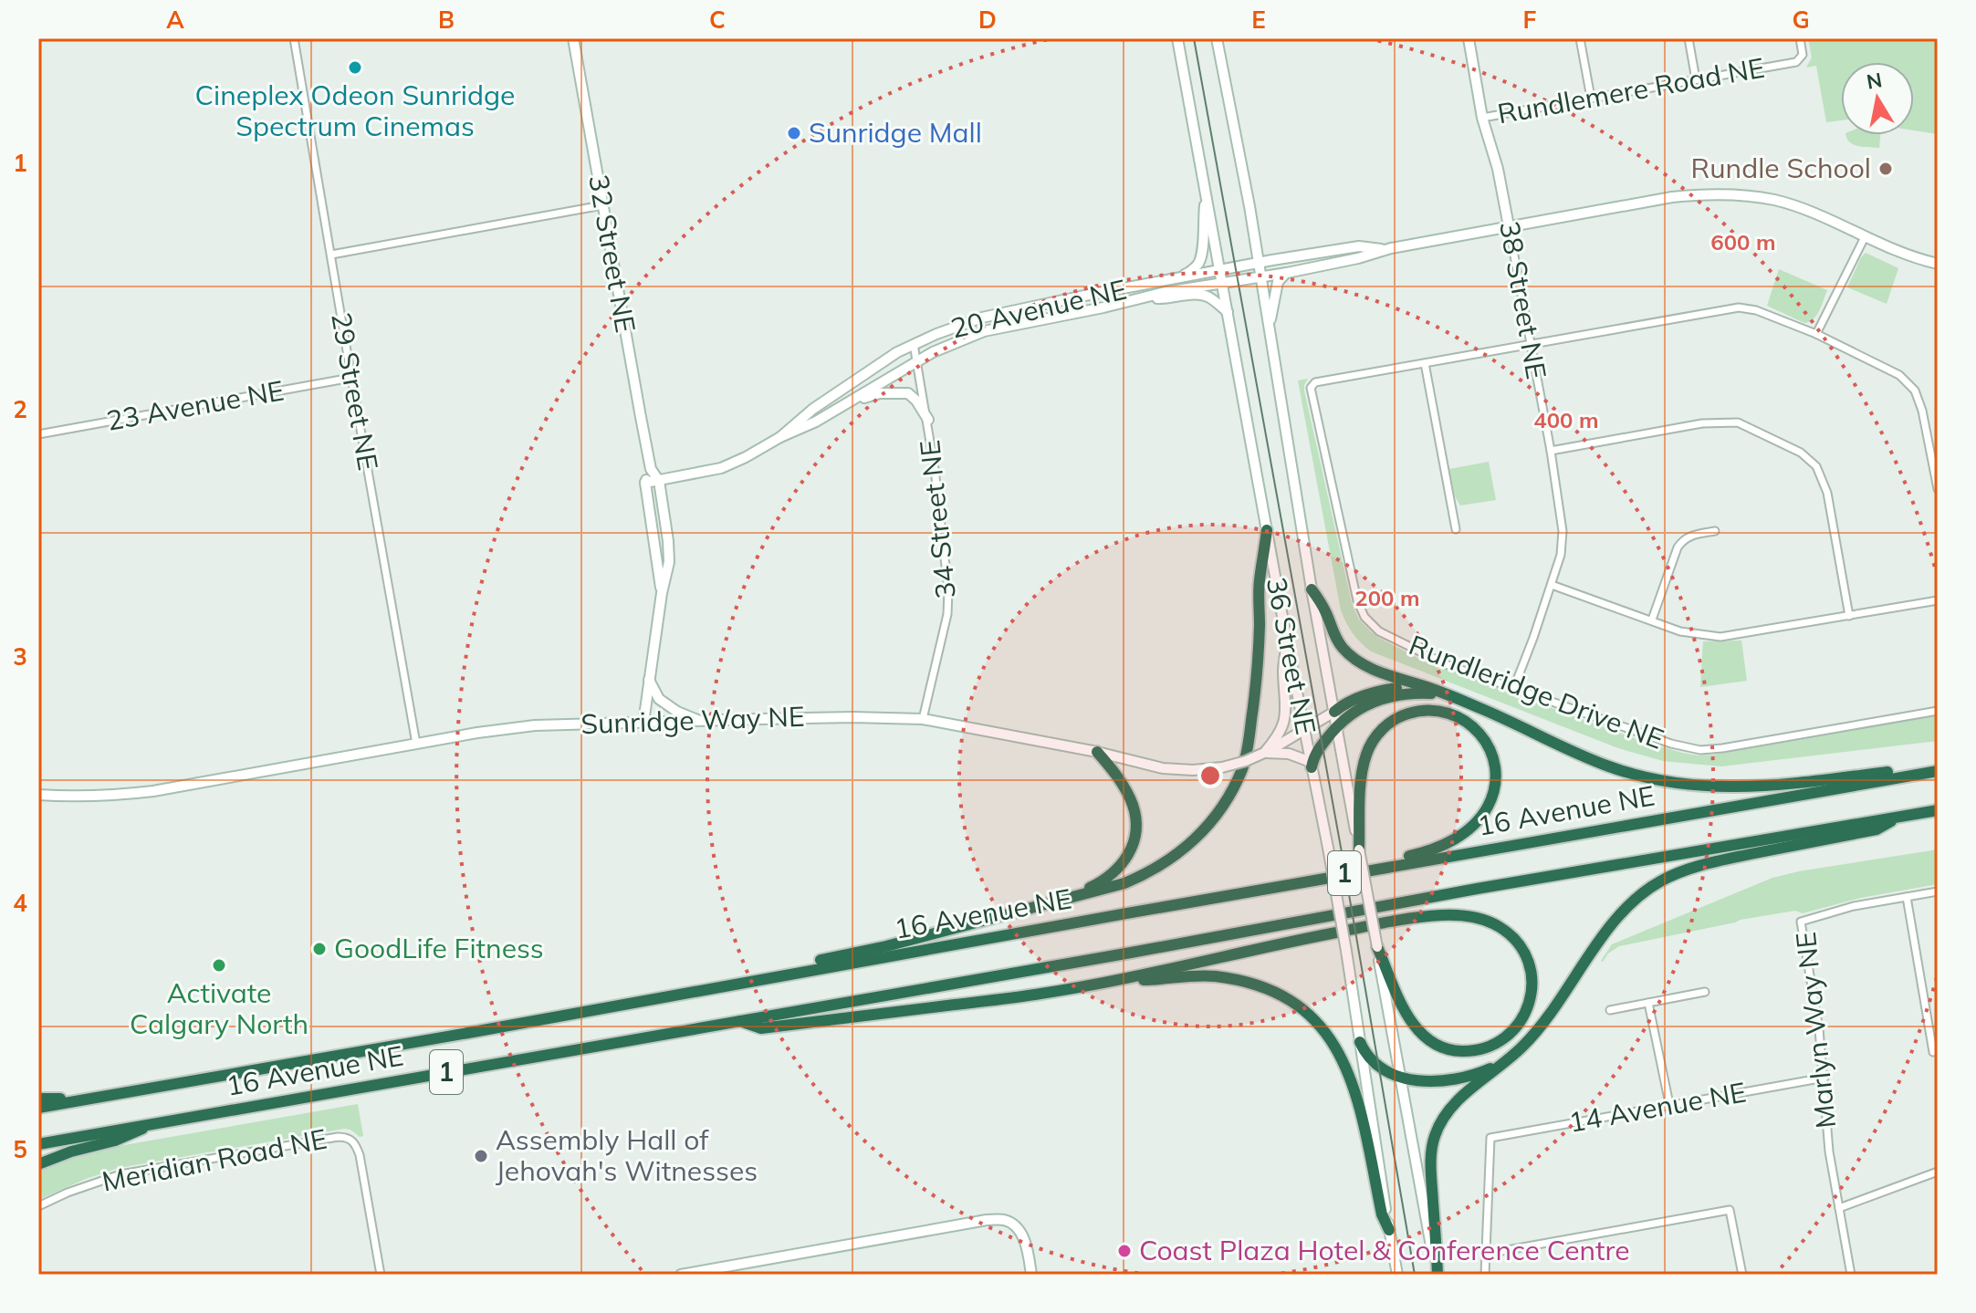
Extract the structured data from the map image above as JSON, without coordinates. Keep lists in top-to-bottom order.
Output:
{
  "streets": {
    "highway": ["16 Avenue NE", "1"],
    "street": [
      "Rundlemere Road NE",
      "32 Street NE",
      "38 Street NE",
      "20 Avenue NE",
      "29 Street NE",
      "23 Avenue NE",
      "34 Street NE",
      "36 Street NE",
      "Rundleridge Drive NE",
      "Sunridge Way NE",
      "Marlyn Way NE",
      "14 Avenue NE",
      "Meridian Road NE"
    ]
  },
  "crossings": [
    ["Rundlemere Road NE", "38 Street NE"],
    ["32 Street NE", "20 Avenue NE"],
    ["32 Street NE", "Sunridge Way NE"],
    ["38 Street NE", "Rundleridge Drive NE"],
    ["20 Avenue NE", "34 Street NE"],
    ["20 Avenue NE", "36 Street NE"],
    ["29 Street NE", "23 Avenue NE"],
    ["29 Street NE", "Sunridge Way NE"],
    ["34 Street NE", "Sunridge Way NE"],
    ["36 Street NE", "Sunridge Way NE"],
    ["Marlyn Way NE", "14 Avenue NE"]
  ],
  "places": [
    "Cineplex Odeon Sunridge Spectrum Cinemas",
    "Sunridge Mall",
    "Rundle School",
    "GoodLife Fitness",
    "Activate Calgary North",
    "Assembly Hall of Jehovah's Witnesses",
    "Coast Plaza Hotel & Conference Centre"
  ],
  "north": "top",
  "grid": {
    "columns": [
      "A",
      "B",
      "C",
      "D",
      "E",
      "F",
      "G"
    ],
    "rows": [
      "1",
      "2",
      "3",
      "4",
      "5"
    ]
  },
  "rings": ["600 m", "400 m", "200 m"]
}
